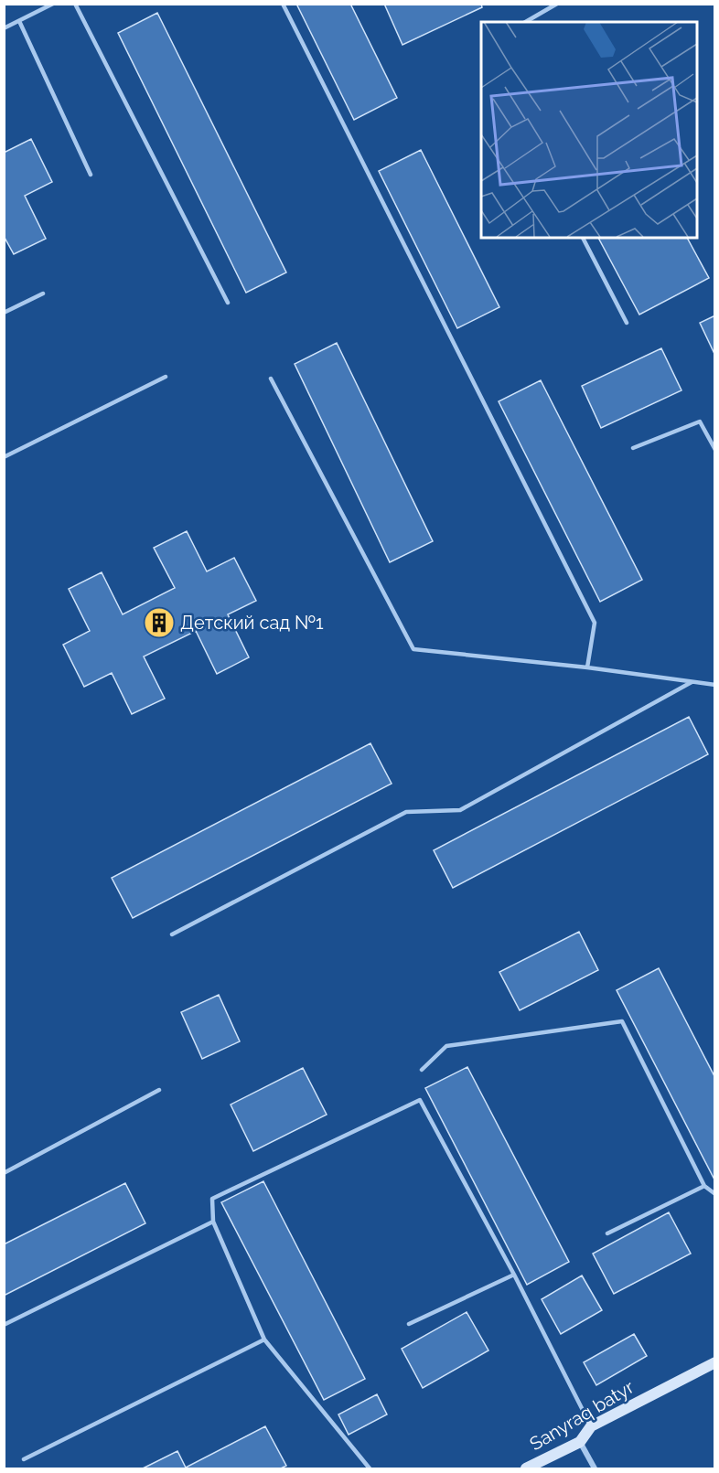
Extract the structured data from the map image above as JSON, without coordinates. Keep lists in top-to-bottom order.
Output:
{
  "streets": {
    "street": ["Sanyraq batyr"]
  },
  "places": {
    "building": ["Детский сад №1"]
  }
}
